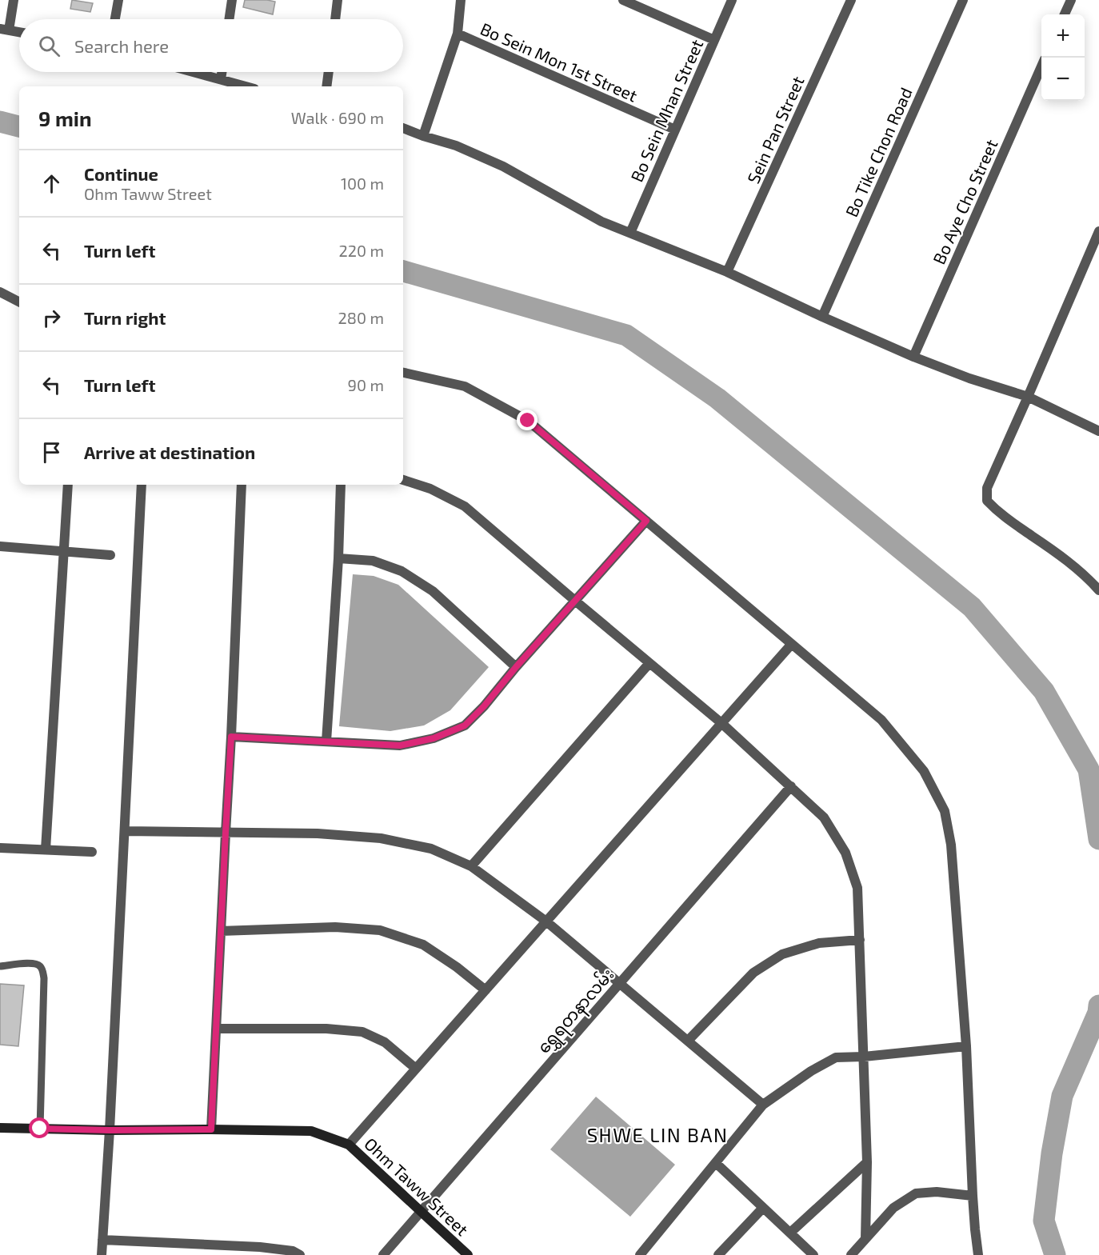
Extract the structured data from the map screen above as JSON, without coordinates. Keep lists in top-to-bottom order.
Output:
{
  "streets": {
    "street": [
      "Bo Sein Mon 1st Street",
      "Bo Sein Mhan Street",
      "Sein Pan Street",
      "Bo Tike Chon Road",
      "Bo Aye Cho Street",
      "ရွှေရတနာလမ်း",
      "Ohm Taww Street"
    ]
  },
  "crossings": [
    ["Bo Sein Mon 1st Street", "Bo Sein Mhan Street"],
    ["ရွှေရတနာလမ်း", "Ohm Taww Street"]
  ],
  "districts": ["SHWE LIN BAN"],
  "page": {
    "map_buttons": ["+", "−"],
    "search": "Search here",
    "heading": ["9 min", "Walk · 690 m"],
    "list": [
      ["Continue", "Ohm Taww Street", "100 m"],
      ["Turn left", "220 m"],
      ["Turn right", "280 m"],
      ["Turn left", "90 m"],
      "Arrive at destination"
    ]
  }
}
